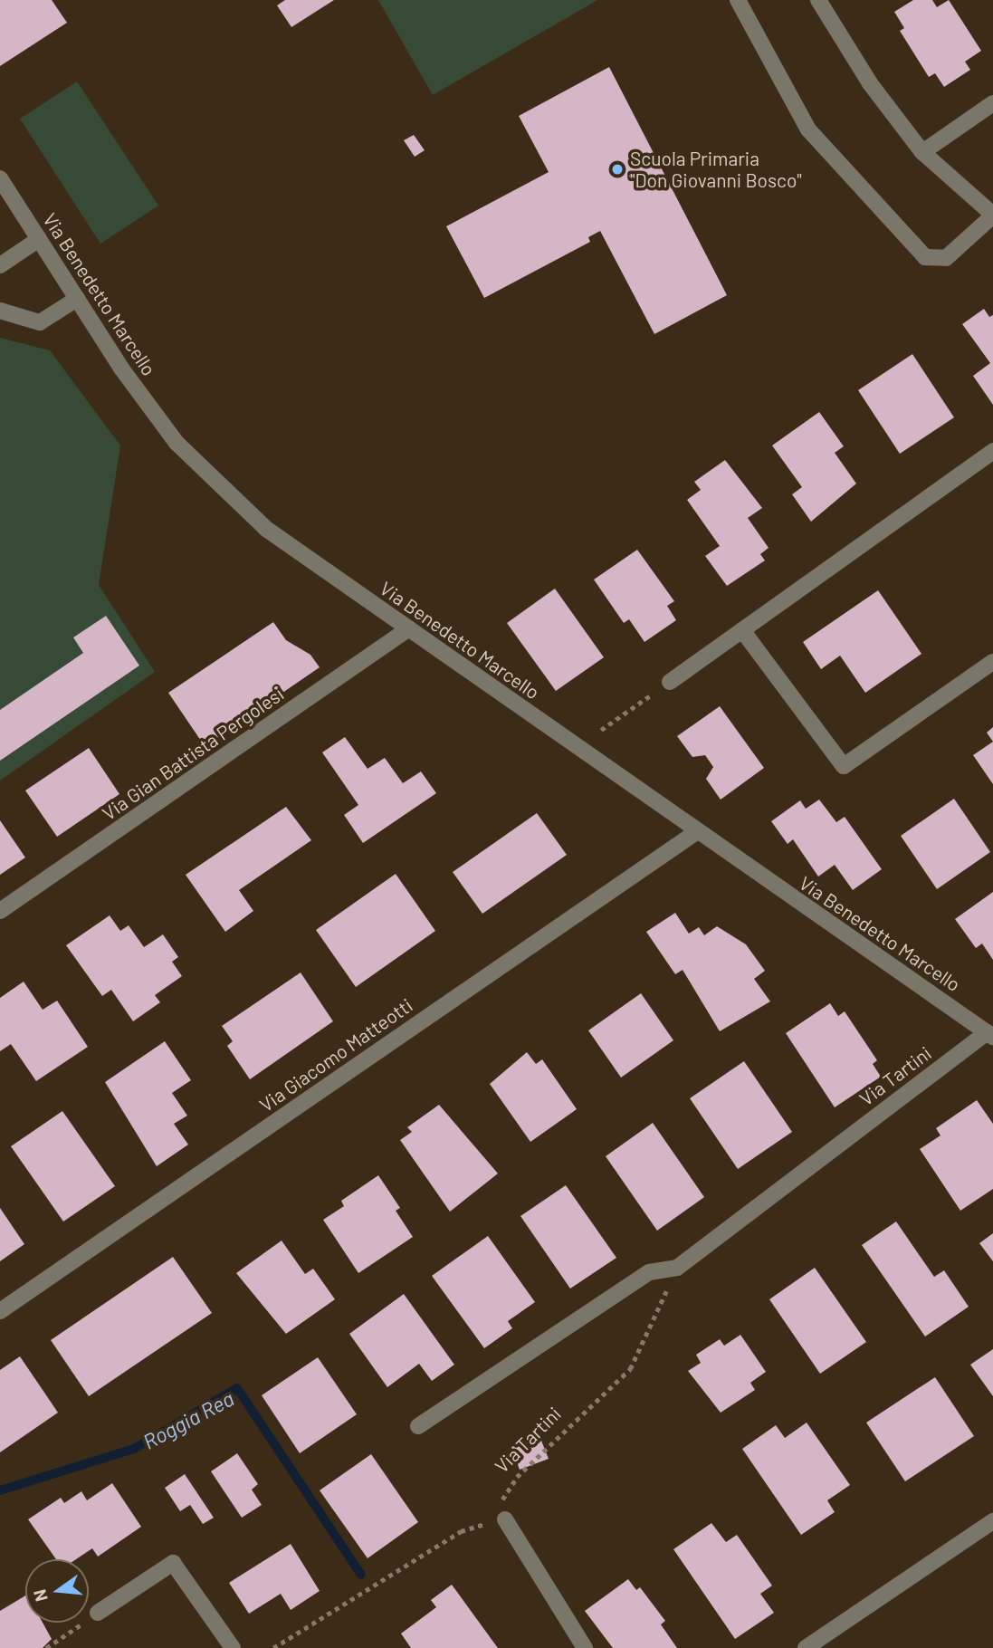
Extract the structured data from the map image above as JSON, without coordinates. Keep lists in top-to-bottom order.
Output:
{
  "streets": {
    "street": [
      "Via Benedetto Marcello",
      "Via Gian Battista Pergolesi",
      "Via Giacomo Matteotti",
      "Via Tartini"
    ]
  },
  "crossings": [
    ["Via Benedetto Marcello", "Via Gian Battista Pergolesi"],
    ["Via Benedetto Marcello", "Via Giacomo Matteotti"],
    ["Via Benedetto Marcello", "Via Tartini"]
  ],
  "water": ["Roggia Rea"],
  "places": ["Scuola Primaria \"Don Giovanni Bosco\""],
  "north": "left"
}
